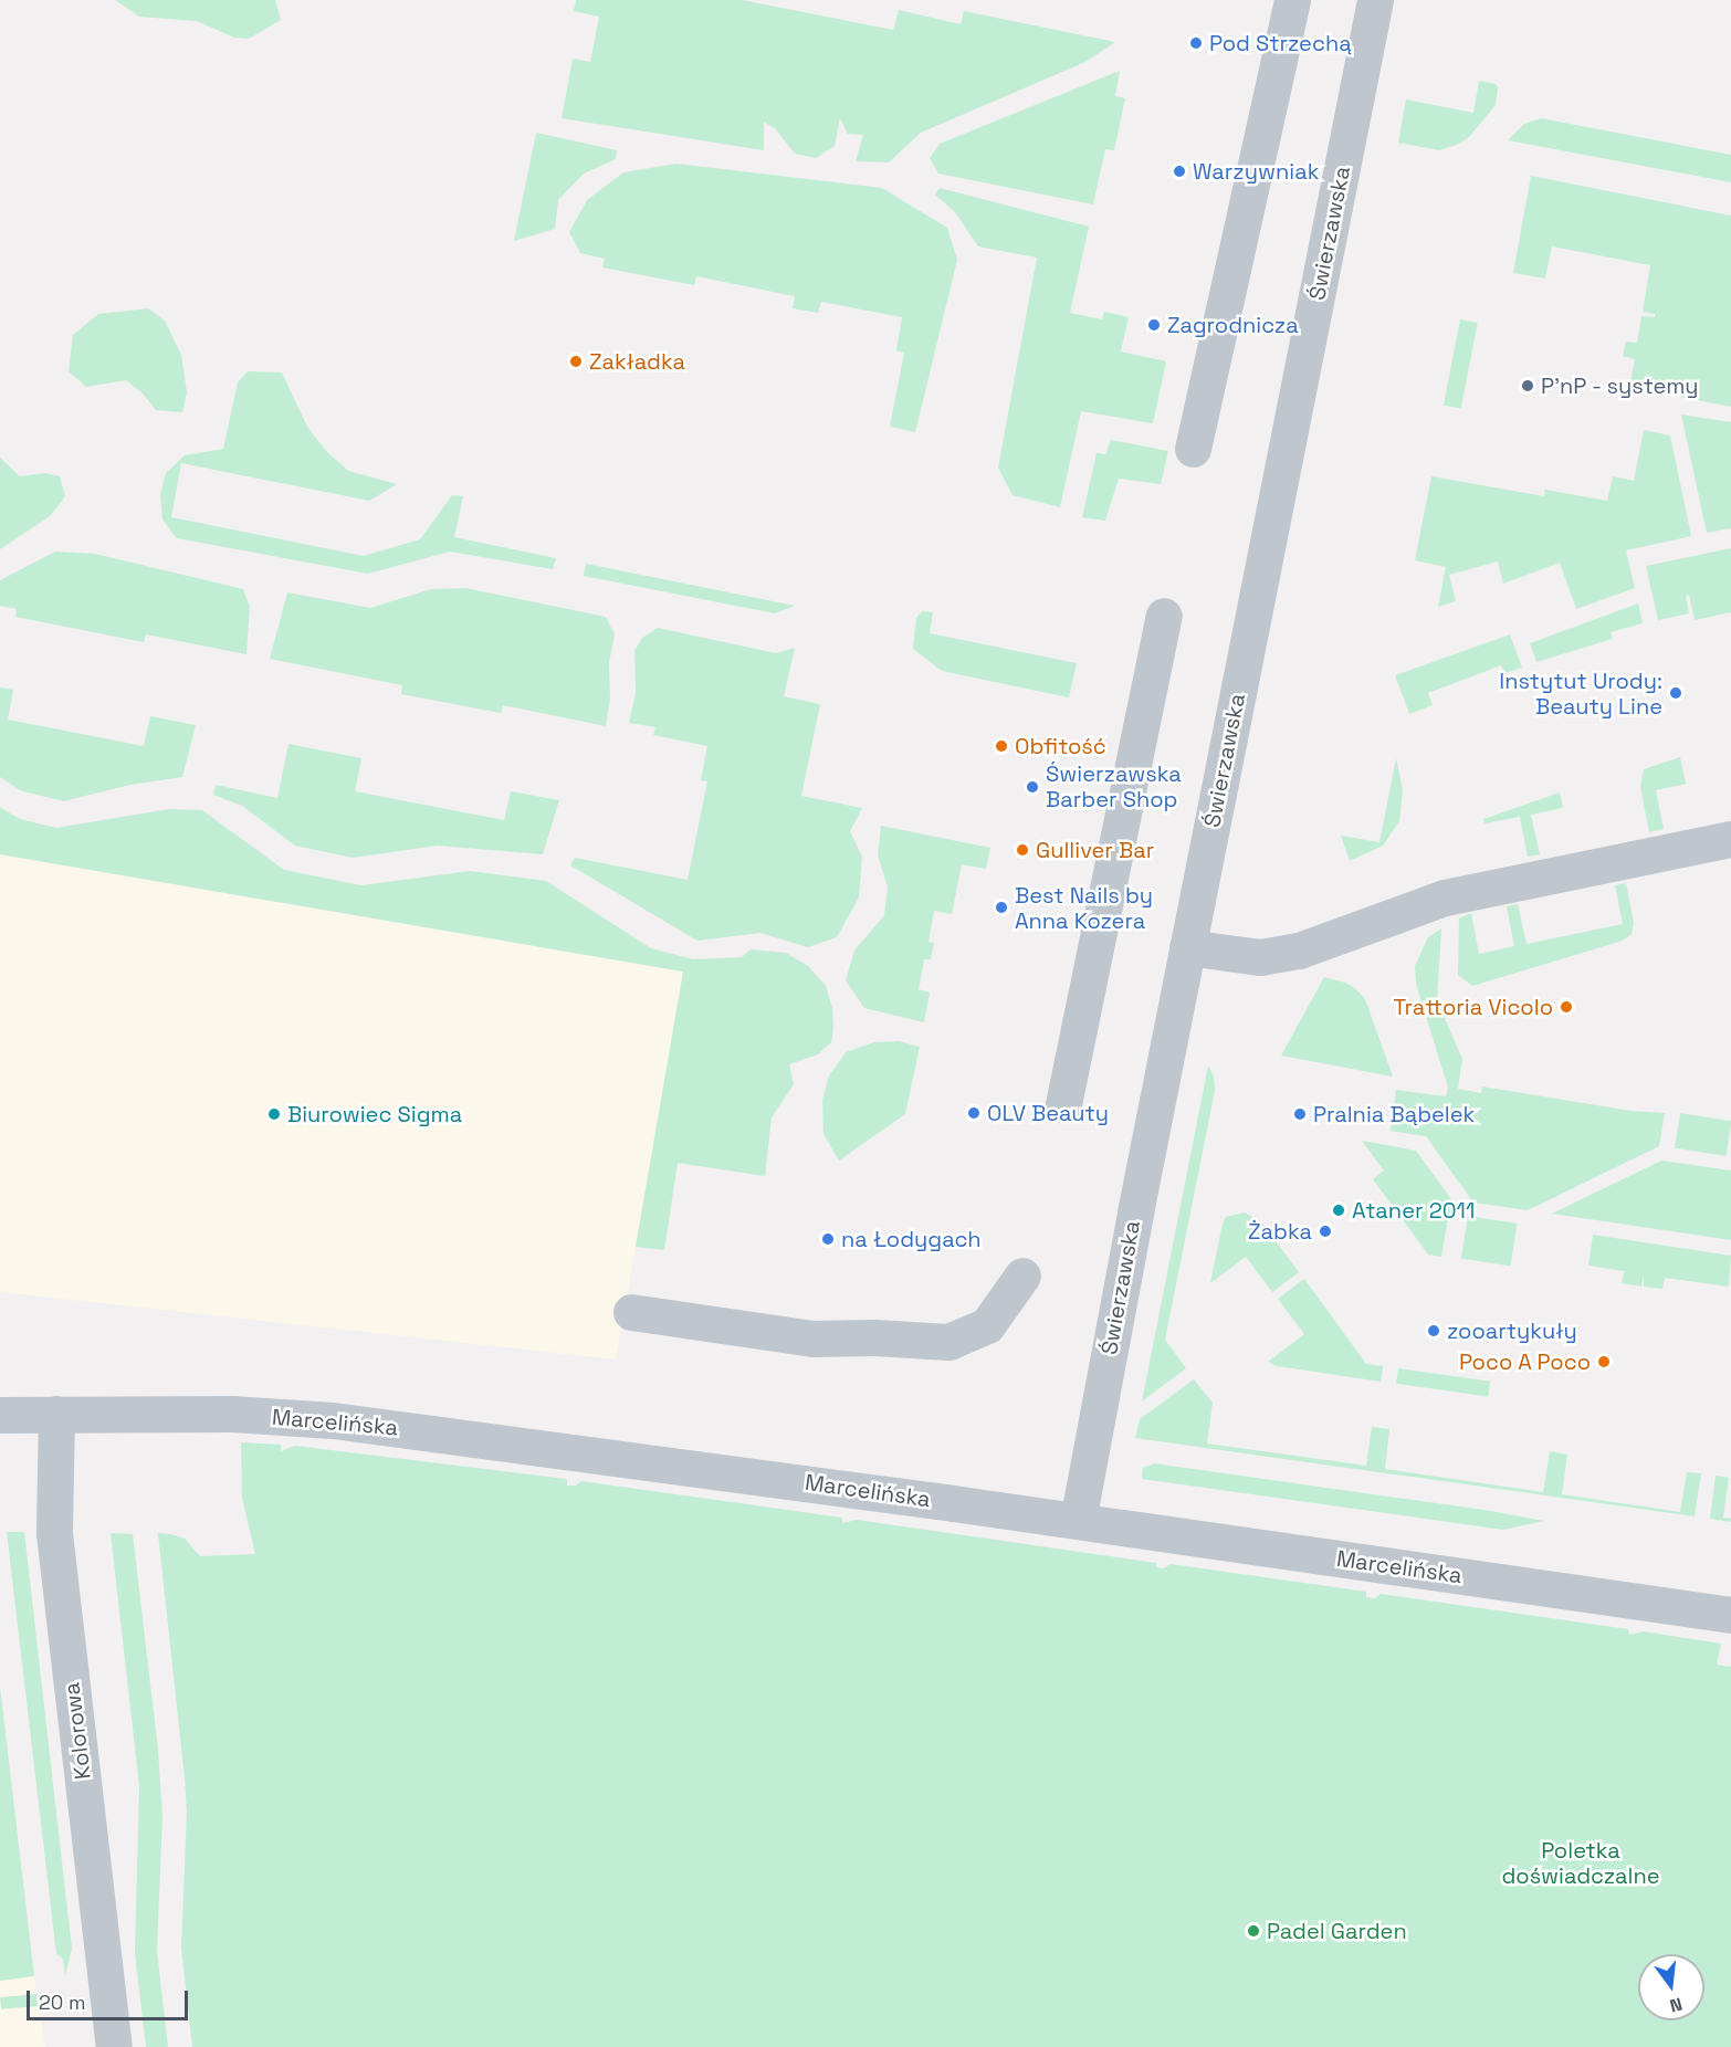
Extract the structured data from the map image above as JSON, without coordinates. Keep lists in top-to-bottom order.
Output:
{
  "streets": {
    "street": ["Świerzawska", "Marcelińska", "Kolorowa"]
  },
  "crossings": [
    ["Świerzawska", "Marcelińska"],
    ["Marcelińska", "Kolorowa"]
  ],
  "parks": ["Poletka doświadczalne"],
  "places": [
    "Pod Strzechą",
    "Warzywniak",
    "Zagrodnicza",
    "Zakładka",
    "P'nP - systemy",
    "Instytut Urody: Beauty Line",
    "Obfitość",
    "Świerzawska Barber Shop",
    "Gulliver Bar",
    "Best Nails by Anna Kozera",
    "Trattoria Vicolo",
    "OLV Beauty",
    "Biurowiec Sigma",
    "Pralnia Bąbelek",
    "Ataner 2011",
    "Żabka",
    "na Łodygach",
    "zooartykuły",
    "Poco A Poco",
    "Padel Garden"
  ],
  "scale_bar": "20 m",
  "north": "bottom"
}
